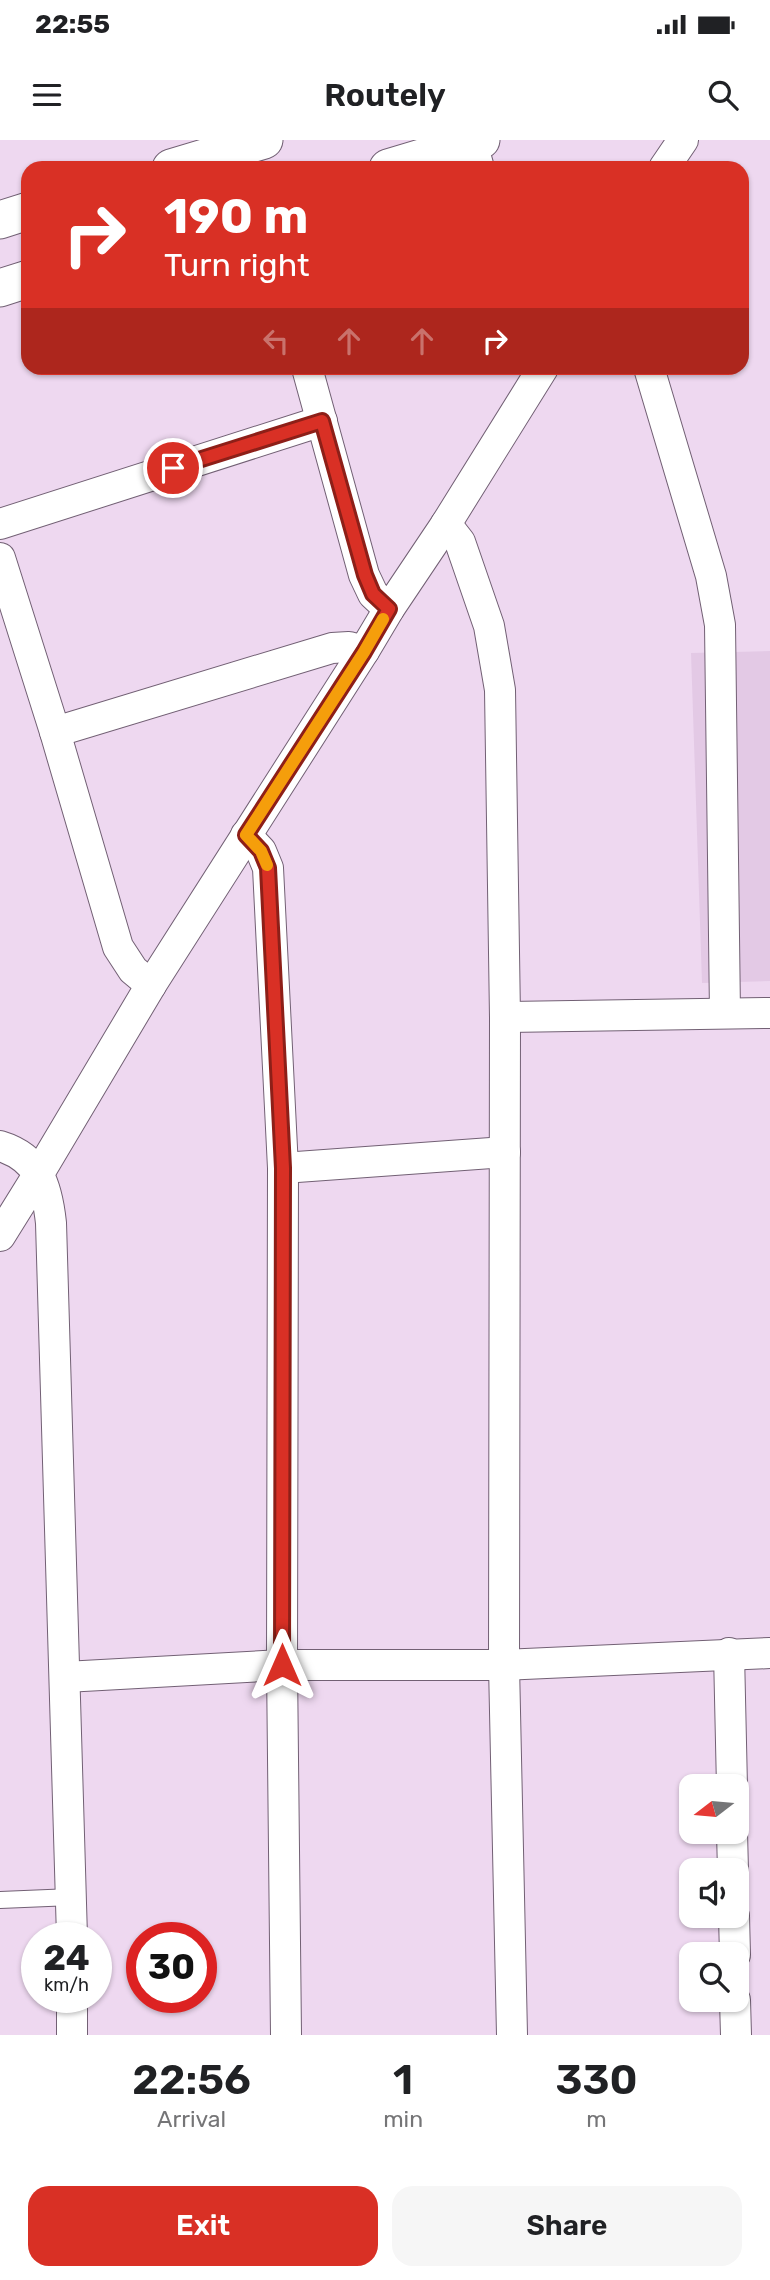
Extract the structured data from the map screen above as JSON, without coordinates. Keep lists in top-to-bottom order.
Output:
{
  "north": "left",
  "page": {
    "status": "22:55",
    "header": "Routely",
    "turn": ["190 m", "Turn right"],
    "speed": "24 km/h",
    "limit": "30",
    "eta": [
      "22:56",
      "Arrival",
      "1",
      "min",
      "330",
      "m"
    ],
    "buttons": ["Exit", "Share"]
  }
}
